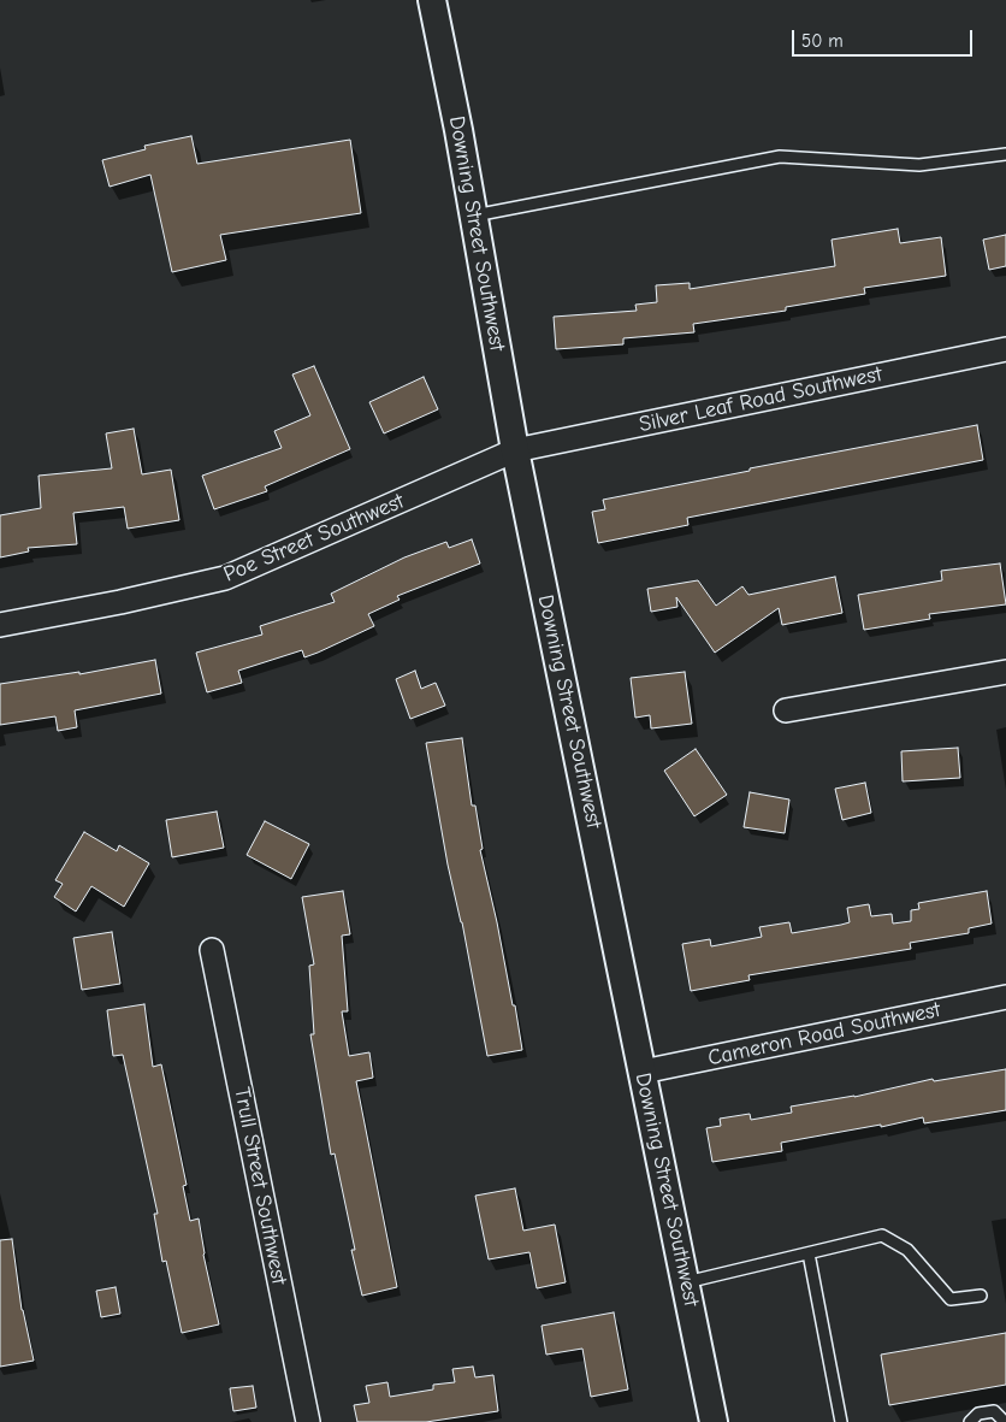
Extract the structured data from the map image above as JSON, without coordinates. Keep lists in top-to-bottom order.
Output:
{
  "streets": {
    "street": [
      "Downing Street Southwest",
      "Silver Leaf Road Southwest",
      "Poe Street Southwest",
      "Cameron Road Southwest",
      "Trull Street Southwest"
    ]
  },
  "crossings": [
    ["Downing Street Southwest", "Silver Leaf Road Southwest"],
    ["Downing Street Southwest", "Poe Street Southwest"],
    ["Downing Street Southwest", "Cameron Road Southwest"],
    ["Silver Leaf Road Southwest", "Poe Street Southwest"]
  ],
  "scale_bar": "50 m"
}
